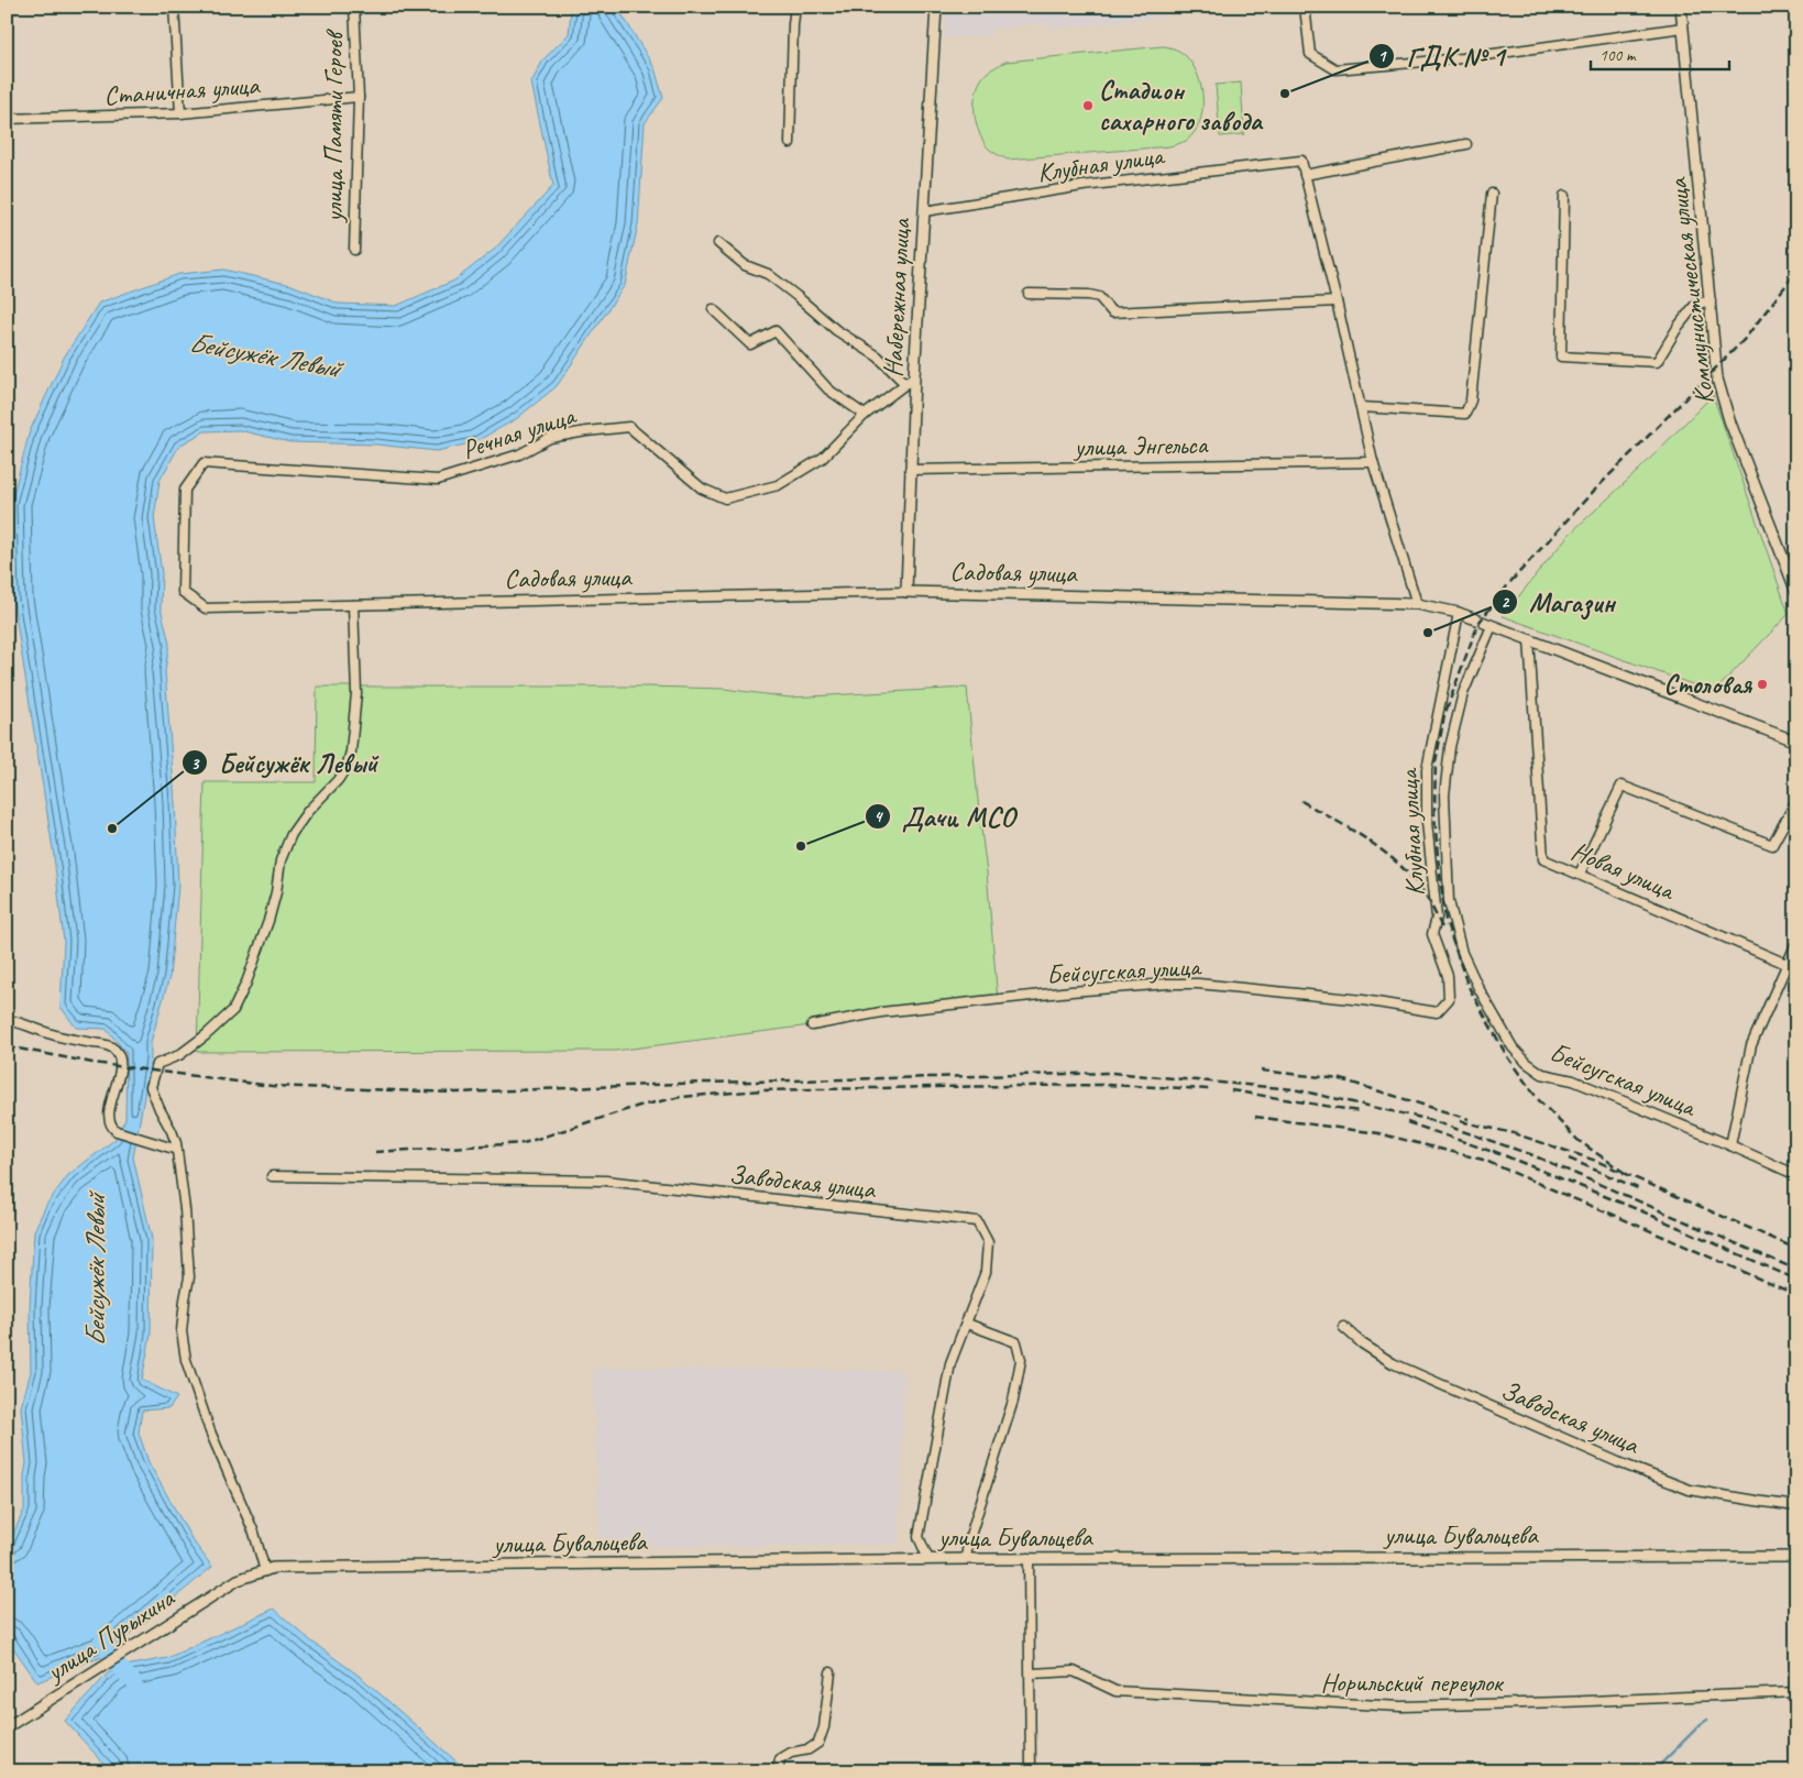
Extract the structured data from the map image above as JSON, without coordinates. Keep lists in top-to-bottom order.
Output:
{
  "streets": {
    "street": [
      "Станичная улица",
      "улица Памяти Героев",
      "Клубная улица",
      "Коммунистическая улица",
      "Набережная улица",
      "Речная улица",
      "улица Энгельса",
      "Садовая улица",
      "Новая улица",
      "Бейсугская улица",
      "Заводская улица",
      "улица Бувальцева",
      "улица Пурыхина",
      "Норильский переулок"
    ]
  },
  "crossings": [
    ["Станичная улица", "улица Памяти Героев"],
    ["Клубная улица", "Набережная улица"],
    ["Клубная улица", "Садовая улица"],
    ["Клубная улица", "Бейсугская улица"],
    ["Набережная улица", "Речная улица"],
    ["Набережная улица", "улица Энгельса"],
    ["Набережная улица", "Садовая улица"],
    ["Речная улица", "Садовая улица"],
    ["Садовая улица", "Новая улица"],
    ["Садовая улица", "Бейсугская улица"],
    ["Заводская улица", "улица Бувальцева"],
    ["улица Бувальцева", "улица Пурыхина"]
  ],
  "water": ["Бейсужёк Левый"],
  "places": [
    "ГДК № 1",
    "Стадион сахарного завода",
    "Магазин",
    "Столовая",
    "Бейсужёк Левый",
    "Дачи МСО"
  ],
  "scale_bar": "100 m"
}
